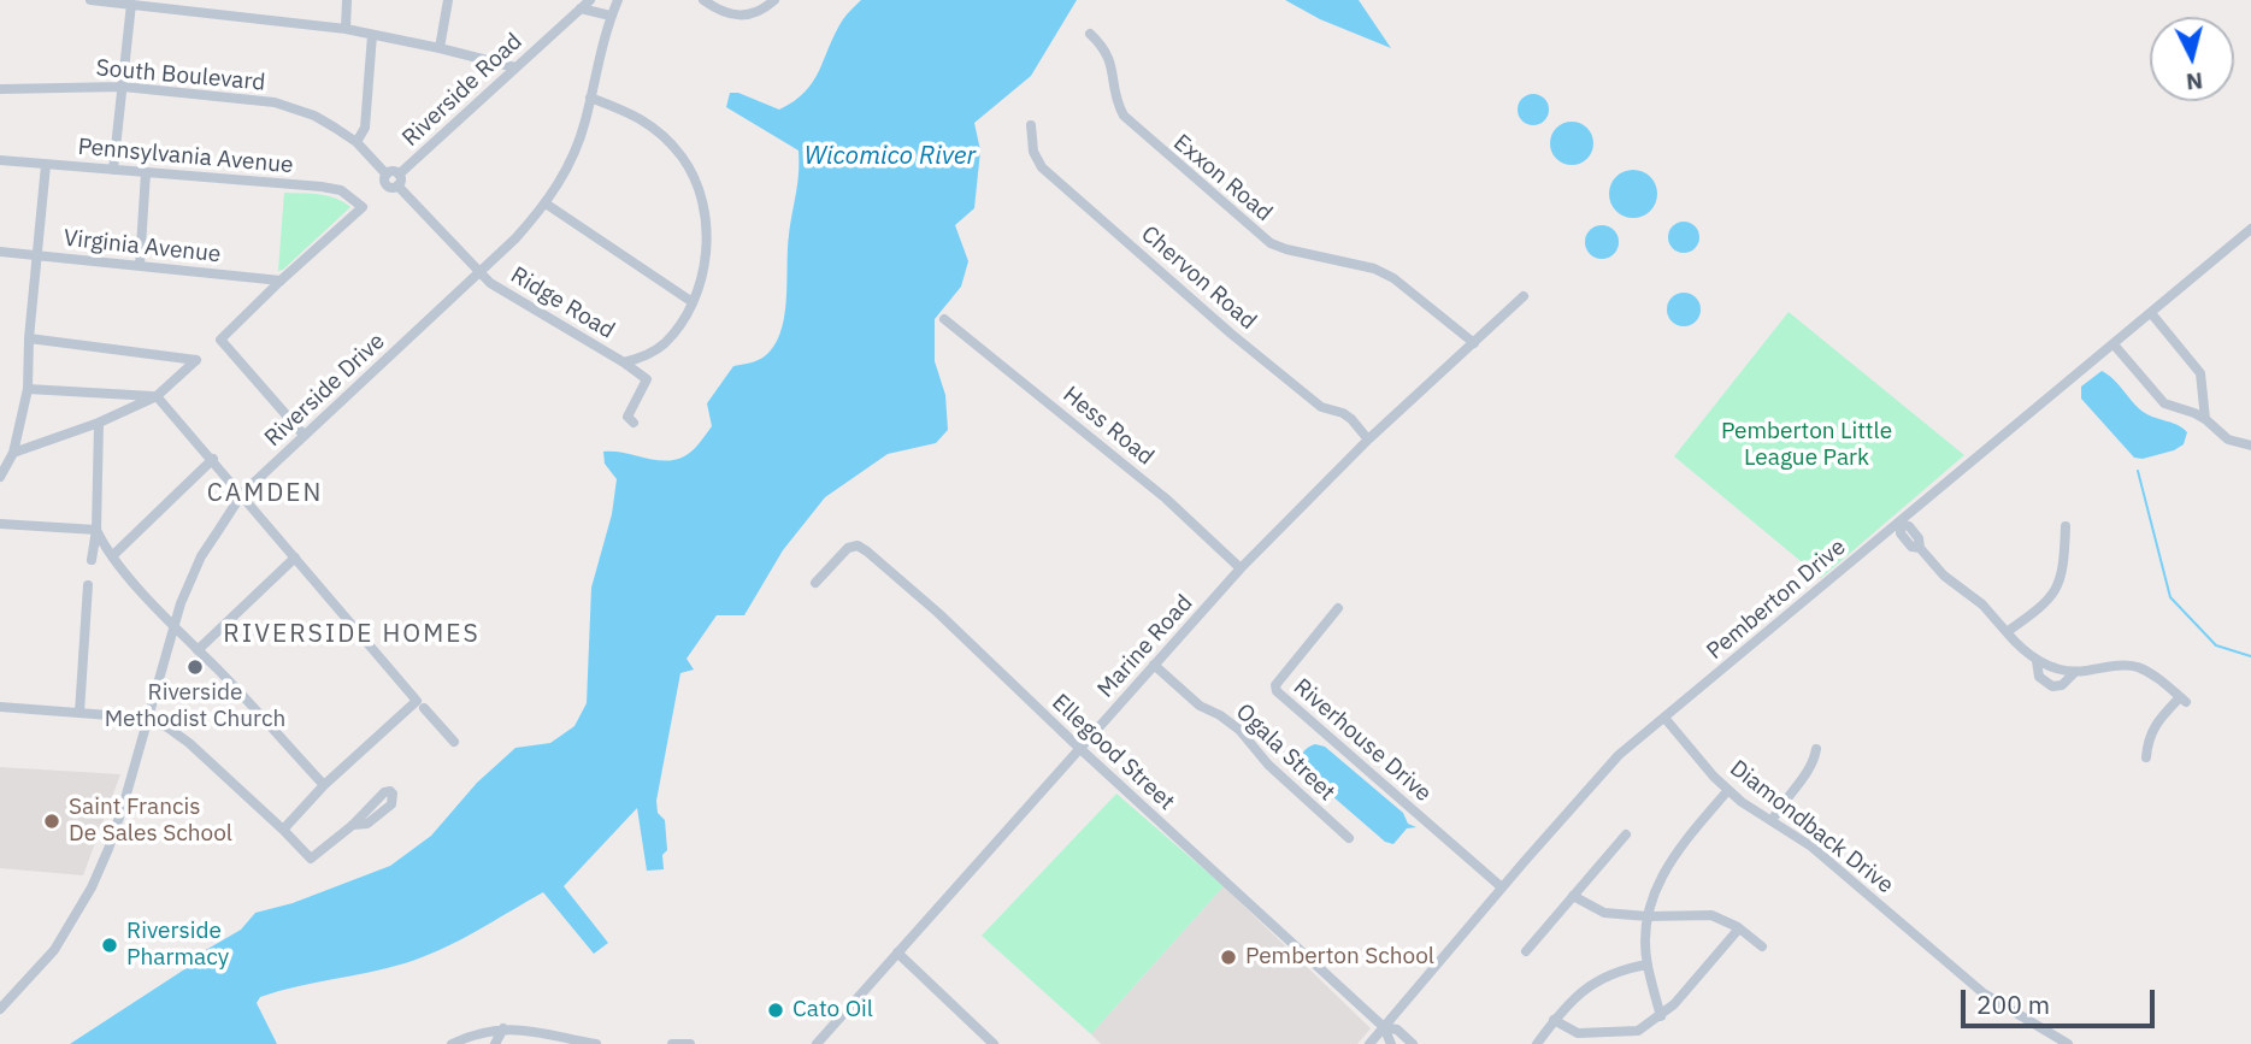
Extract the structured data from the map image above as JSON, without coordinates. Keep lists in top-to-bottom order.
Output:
{
  "streets": {
    "street": [
      "South Boulevard",
      "Riverside Road",
      "Pennsylvania Avenue",
      "Exxon Road",
      "Virginia Avenue",
      "Chervon Road",
      "Ridge Road",
      "Riverside Drive",
      "Hess Road",
      "Pemberton Drive",
      "Marine Road",
      "Riverhouse Drive",
      "Ellegood Street",
      "Ogala Street",
      "Diamondback Drive"
    ]
  },
  "crossings": [
    ["South Boulevard", "Riverside Road"],
    ["Pennsylvania Avenue", "Virginia Avenue"],
    ["Exxon Road", "Marine Road"],
    ["Chervon Road", "Marine Road"],
    ["Ridge Road", "Riverside Drive"],
    ["Hess Road", "Marine Road"],
    ["Pemberton Drive", "Riverhouse Drive"],
    ["Pemberton Drive", "Ellegood Street"],
    ["Pemberton Drive", "Diamondback Drive"],
    ["Marine Road", "Ellegood Street"],
    ["Marine Road", "Ogala Street"]
  ],
  "districts": ["CAMDEN", "RIVERSIDE HOMES"],
  "water": ["Wicomico River"],
  "parks": ["Pemberton Little League Park"],
  "places": [
    "Riverside Methodist Church",
    "Saint Francis De Sales School",
    "Riverside Pharmacy",
    "Pemberton School",
    "Cato Oil"
  ],
  "scale_bar": "200 m",
  "north": "bottom"
}
